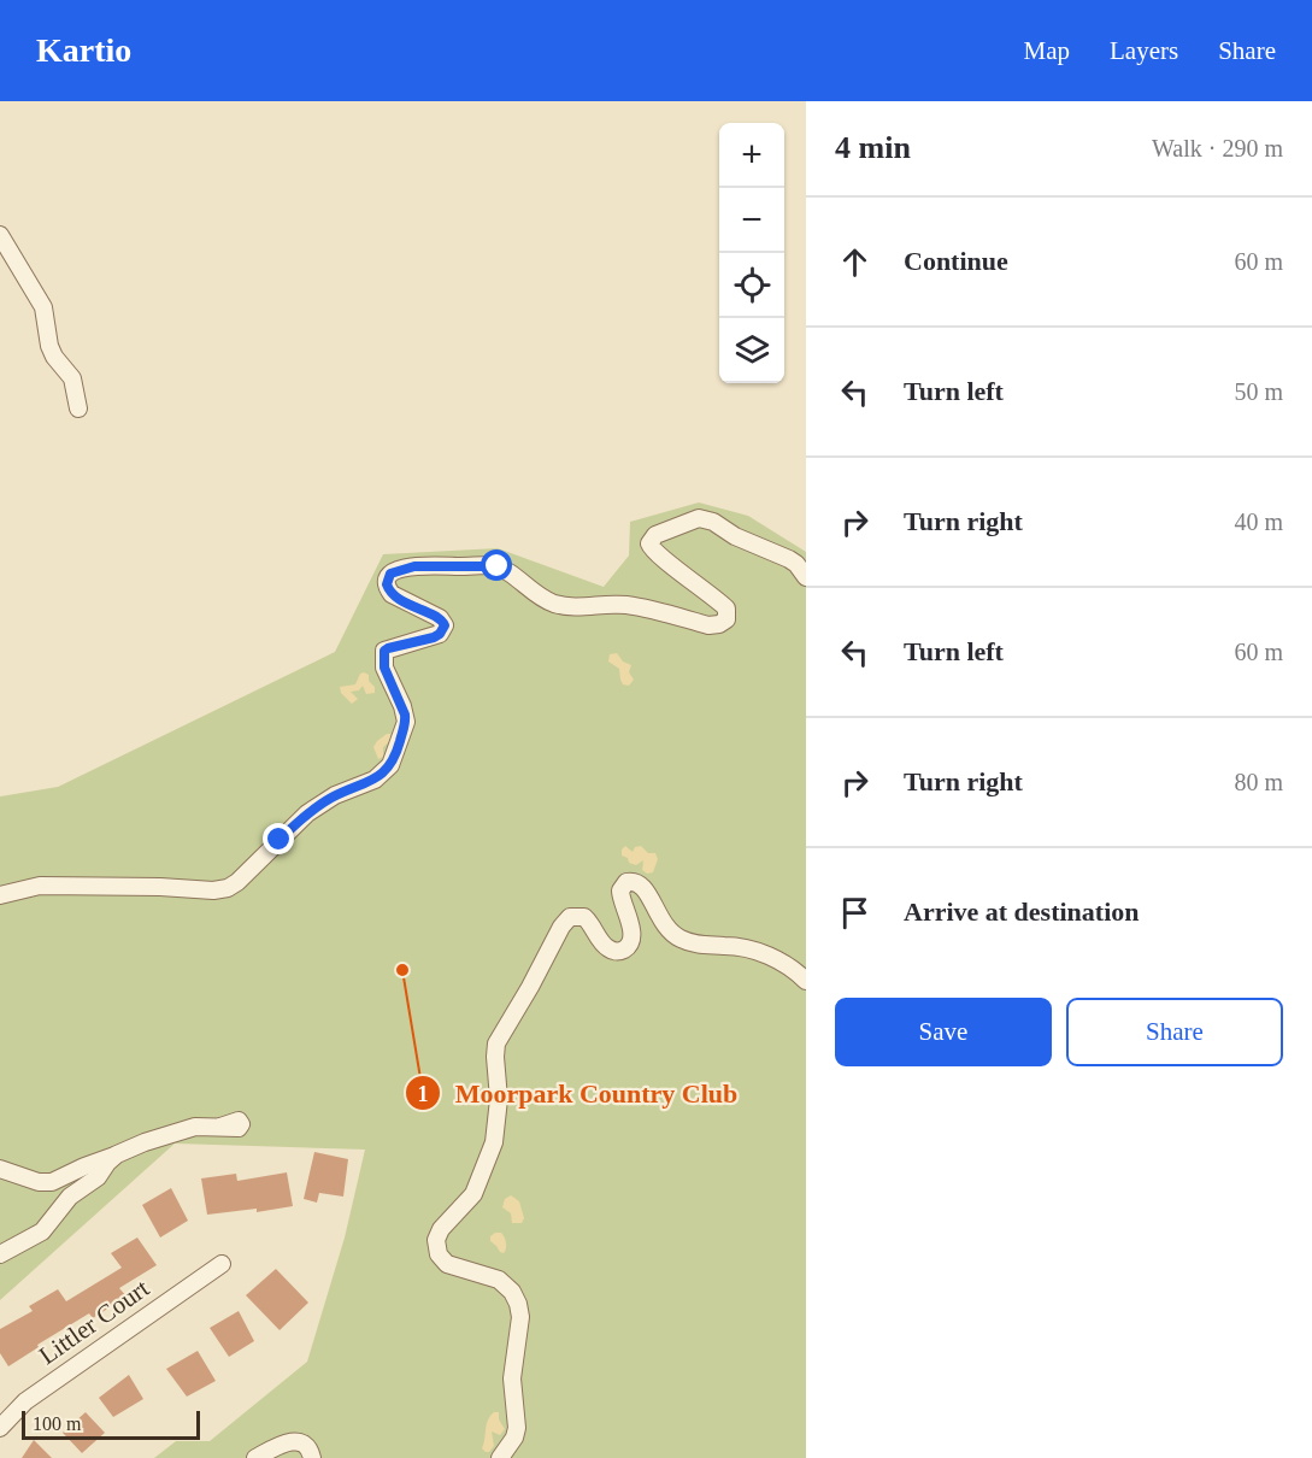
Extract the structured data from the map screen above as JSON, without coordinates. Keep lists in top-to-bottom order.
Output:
{
  "streets": {
    "street": ["Littler Court"]
  },
  "places": ["Moorpark Country Club"],
  "scale_bar": "100 m",
  "page": {
    "header": "Kartio",
    "nav": ["Map", "Layers", "Share"],
    "heading": ["4 min", "Walk · 290 m"],
    "map_buttons": ["+", "−"],
    "list": [
      ["Continue", "60 m"],
      ["Turn left", "50 m"],
      ["Turn right", "40 m"],
      ["Turn left", "60 m"],
      ["Turn right", "80 m"],
      "Arrive at destination"
    ],
    "buttons": ["Save", "Share"],
    "scale": "100 m"
  }
}
